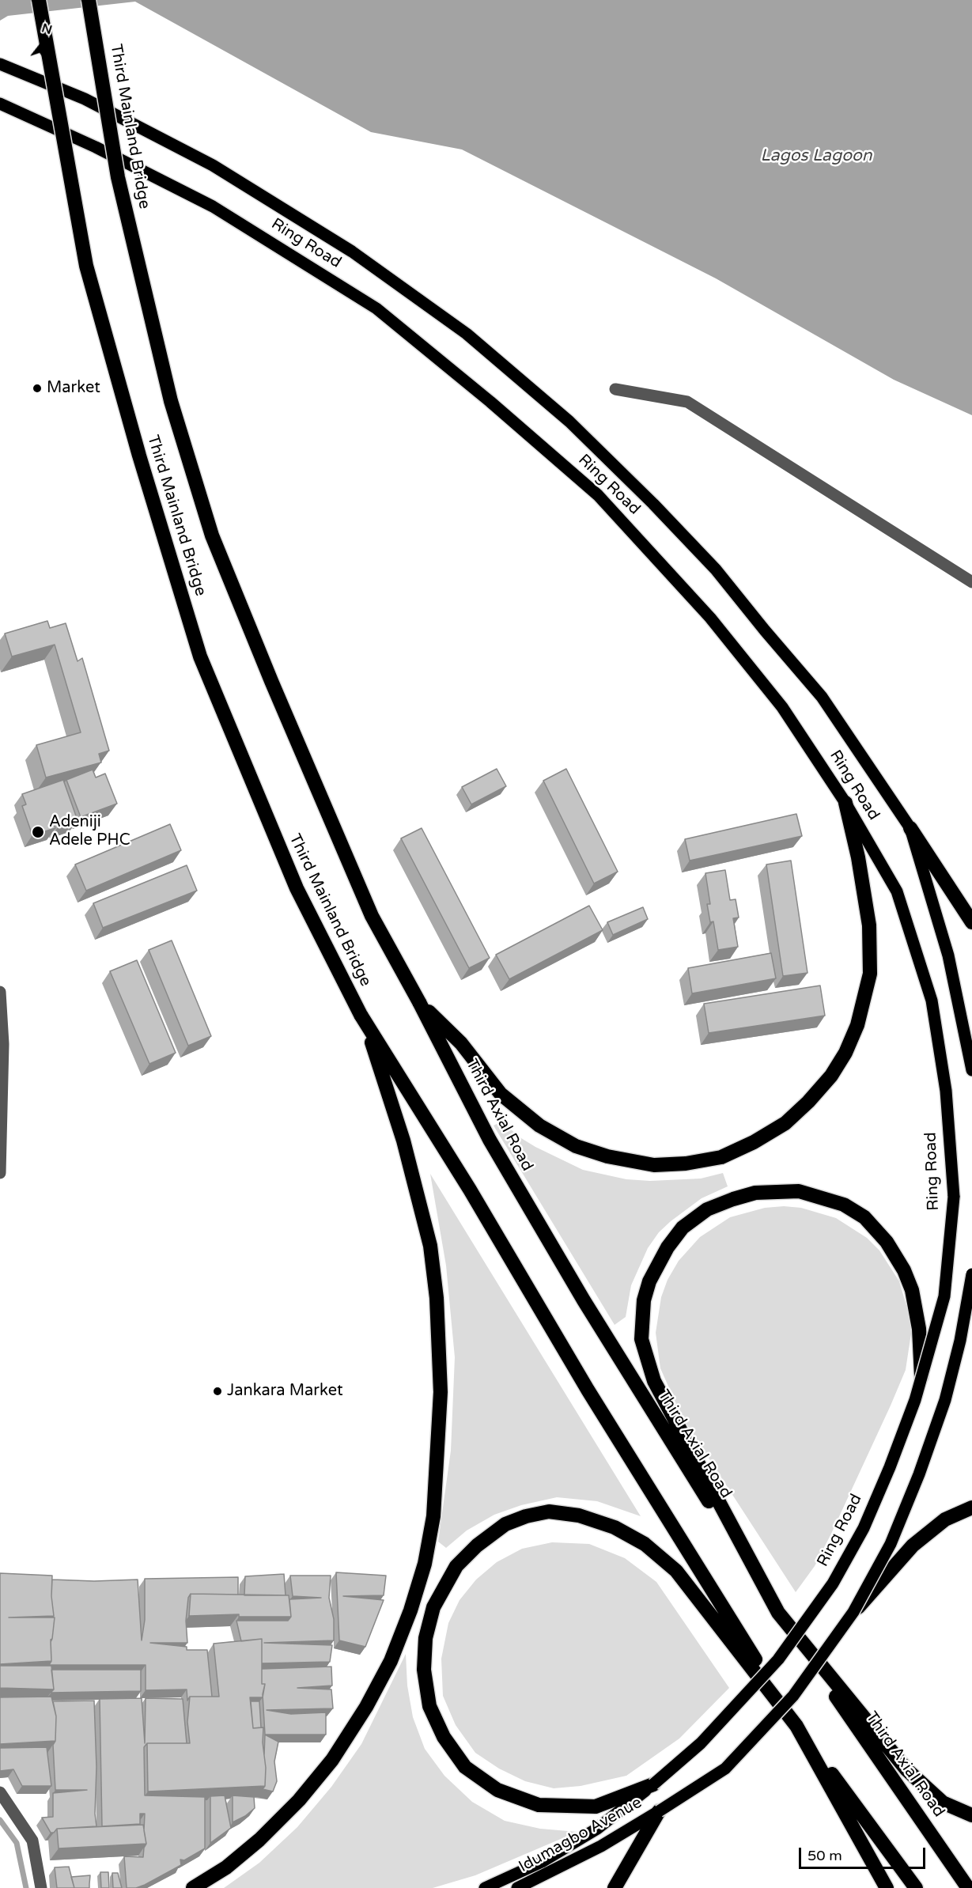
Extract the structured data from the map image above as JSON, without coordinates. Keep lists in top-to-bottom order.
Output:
{
  "streets": {
    "highway": ["Third Mainland Bridge", "Third Axial Road"],
    "main road": ["Ring Road", "Idumagbo Avenue"]
  },
  "crossings": [
    ["Third Mainland Bridge", "Third Axial Road"],
    ["Ring Road", "Idumagbo Avenue"]
  ],
  "water": ["Lagos Lagoon"],
  "places": ["Market", "Adeniji Adele PHC", "Jankara Market"],
  "scale_bar": "50 m",
  "north": "top"
}
